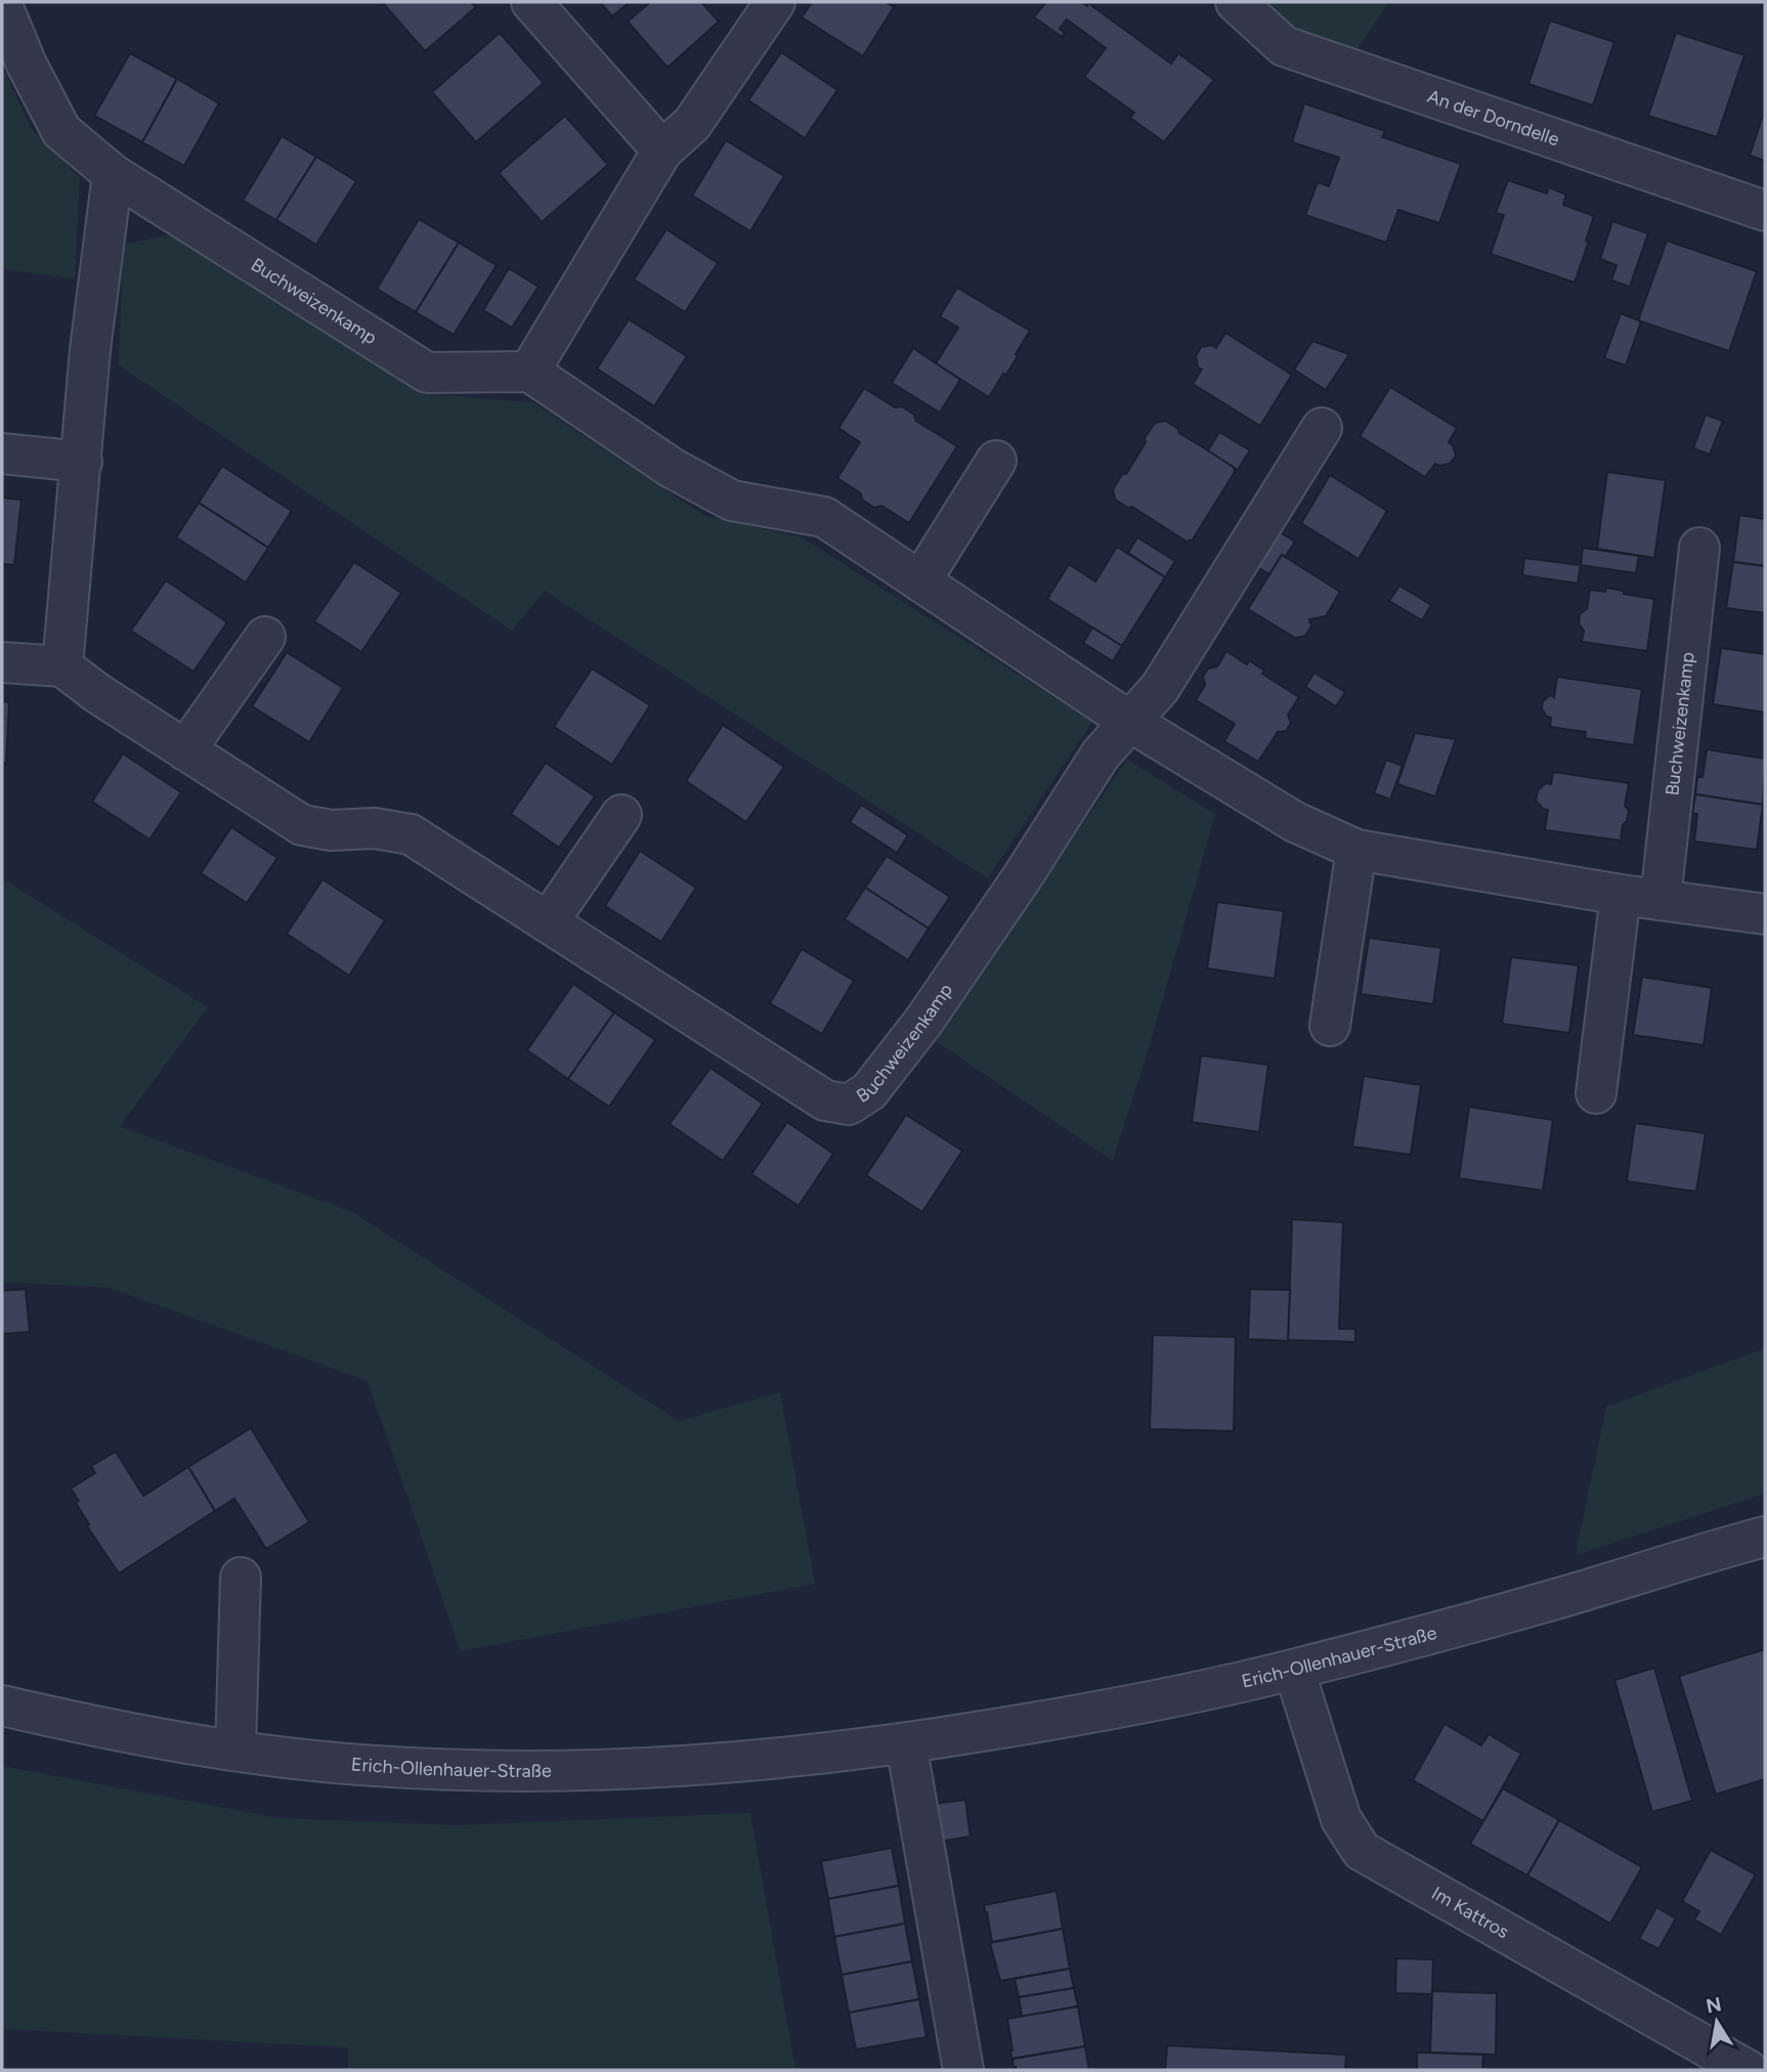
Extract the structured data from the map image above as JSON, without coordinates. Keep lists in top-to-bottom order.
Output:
{
  "streets": {
    "street": [
      "An der Dorndelle",
      "Buchweizenkamp",
      "Erich-Ollenhauer-Straße",
      "Im Kattros"
    ]
  },
  "crossings": [
    ["Erich-Ollenhauer-Straße", "Im Kattros"]
  ],
  "north": "top"
}
